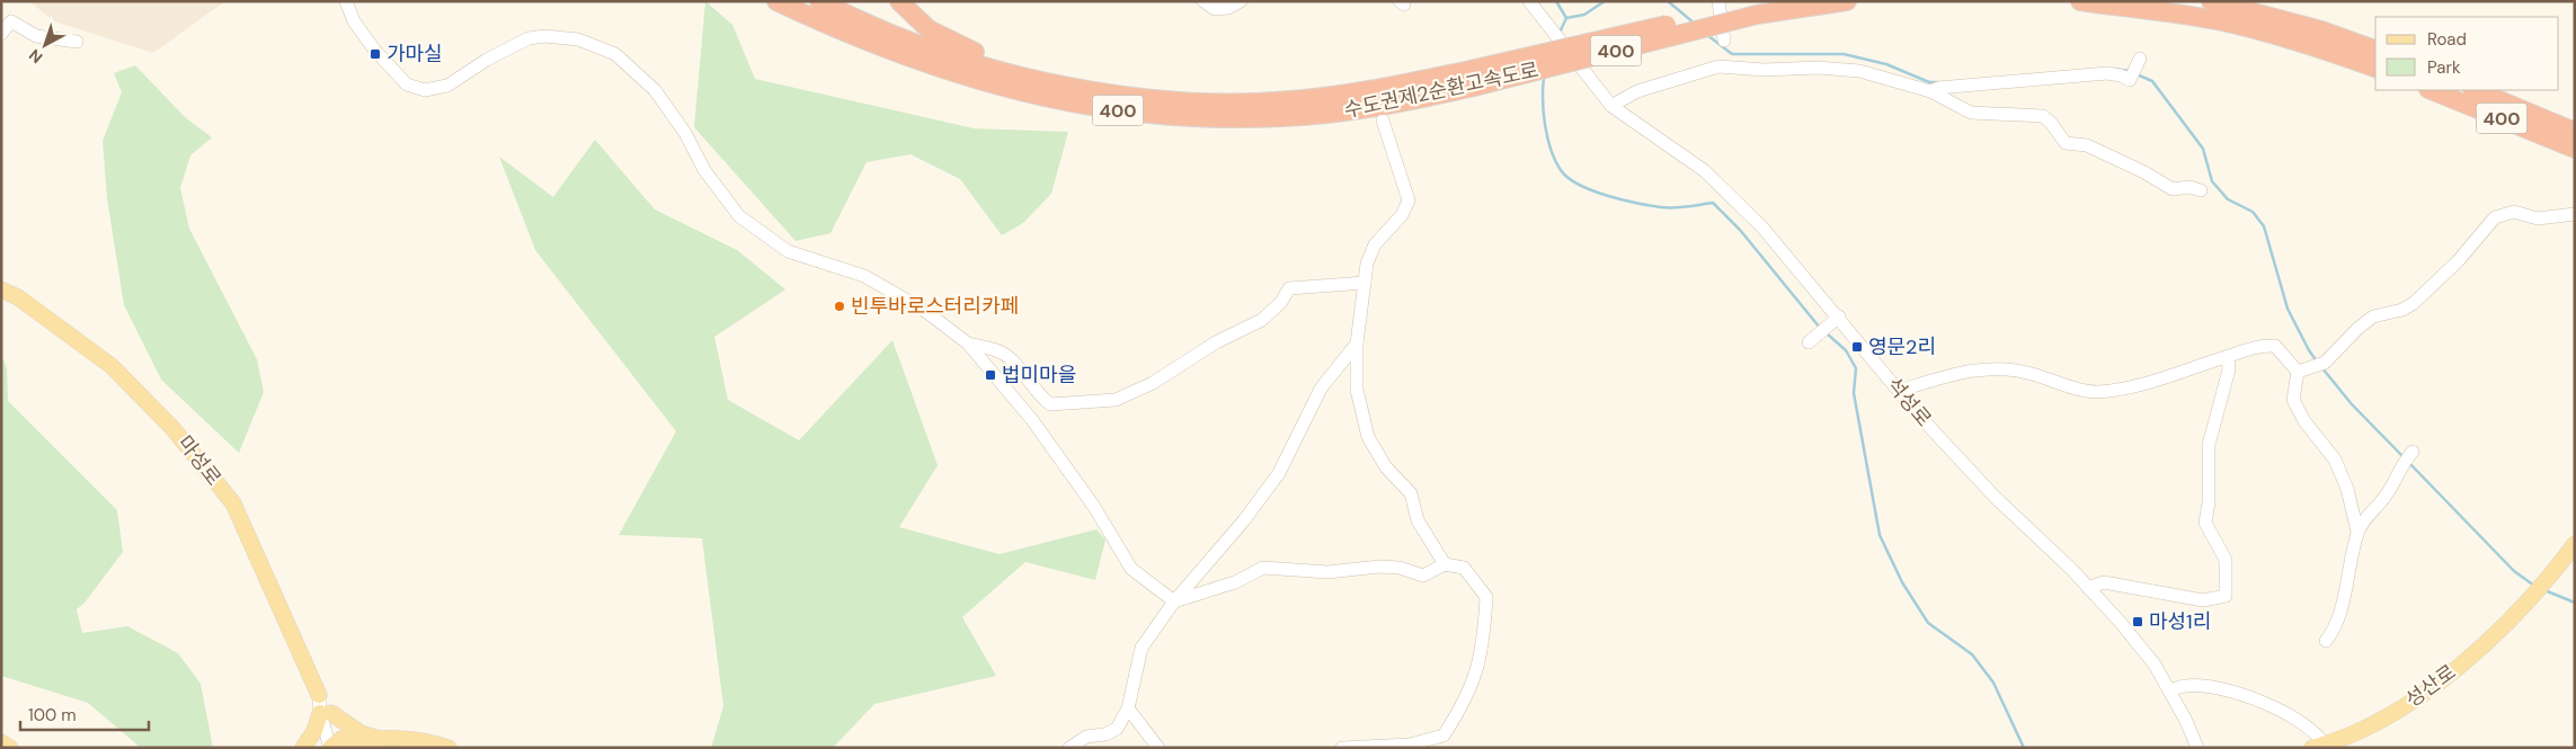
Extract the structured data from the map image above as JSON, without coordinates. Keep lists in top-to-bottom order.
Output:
{
  "streets": {
    "highway": ["400", "수도권제2순환고속도로"],
    "main road": ["마성로", "성산로"],
    "street": ["석성로"]
  },
  "places": {
    "transit": [
      "가마실",
      "영문2리",
      "법미마을",
      "마성1리"
    ],
    "other": ["빈투바로스터리카페"]
  },
  "legend": ["Road", "Park"],
  "scale_bar": "100 m",
  "north": "bottom left"
}
